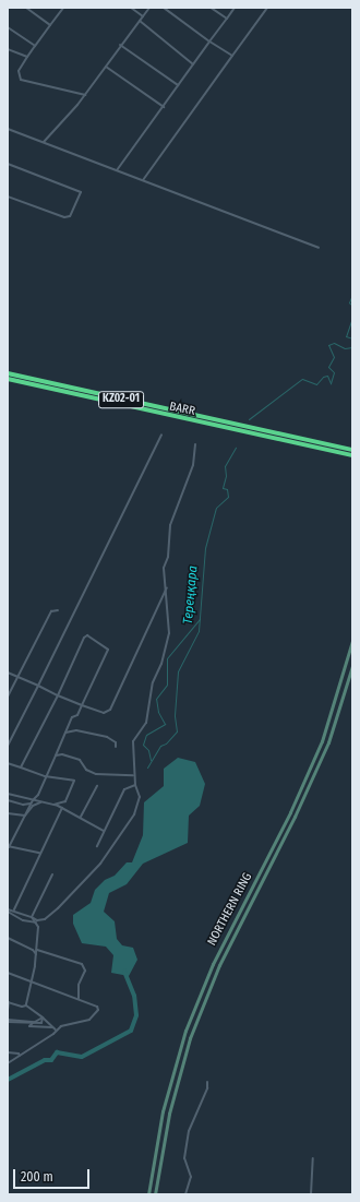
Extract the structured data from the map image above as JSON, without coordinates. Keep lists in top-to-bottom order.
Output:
{
  "streets": {
    "highway": ["KZ02-01", "BARR"],
    "street": ["NORTHERN RING"]
  },
  "water": ["Тереңқара"],
  "scale_bar": "200 m"
}
